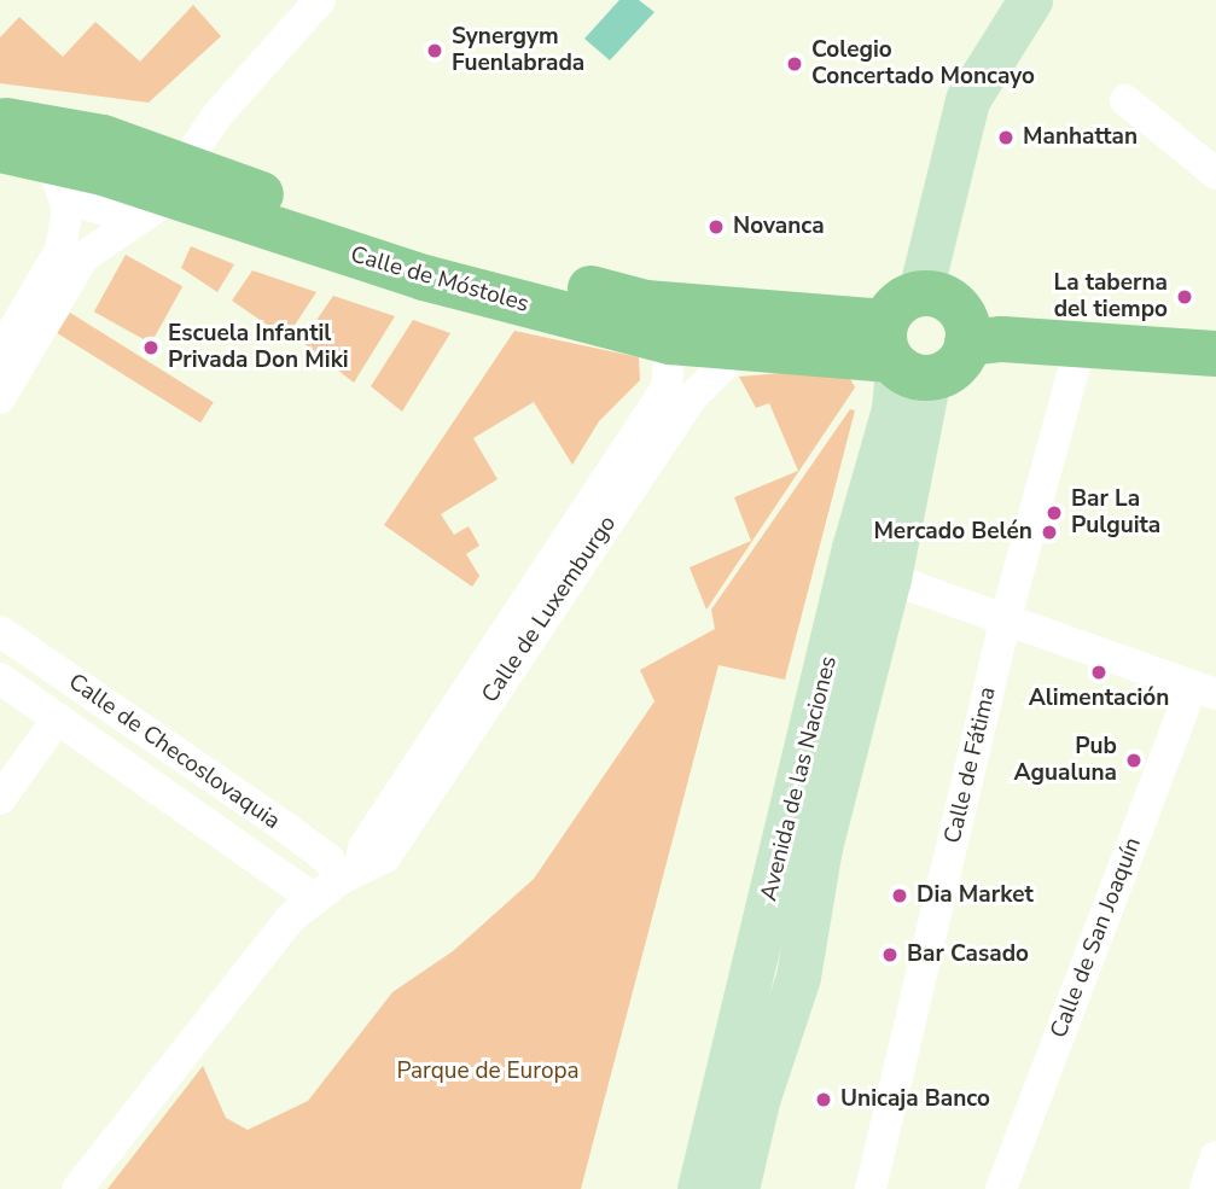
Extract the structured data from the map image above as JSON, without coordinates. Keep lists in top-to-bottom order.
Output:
{
  "streets": {
    "main road": ["Calle de Móstoles", "Avenida de las Naciones"],
    "street": [
      "Calle de Luxemburgo",
      "Calle de Checoslovaquia",
      "Calle de Fátima",
      "Calle de San Joaquín"
    ]
  },
  "crossings": [
    ["Calle de Móstoles", "Calle de Luxemburgo"],
    ["Calle de Móstoles", "Avenida de las Naciones"],
    ["Calle de Luxemburgo", "Calle de Checoslovaquia"]
  ],
  "parks": ["Parque de Europa"],
  "places": [
    "Synergym Fuenlabrada",
    "Colegio Concertado Moncayo",
    "Manhattan",
    "Novanca",
    "La taberna del tiempo",
    "Escuela Infantil Privada Don Miki",
    "Bar La Pulguita",
    "Mercado Belén",
    "Alimentación",
    "Pub Agualuna",
    "Dia Market",
    "Bar Casado",
    "Unicaja Banco"
  ]
}
